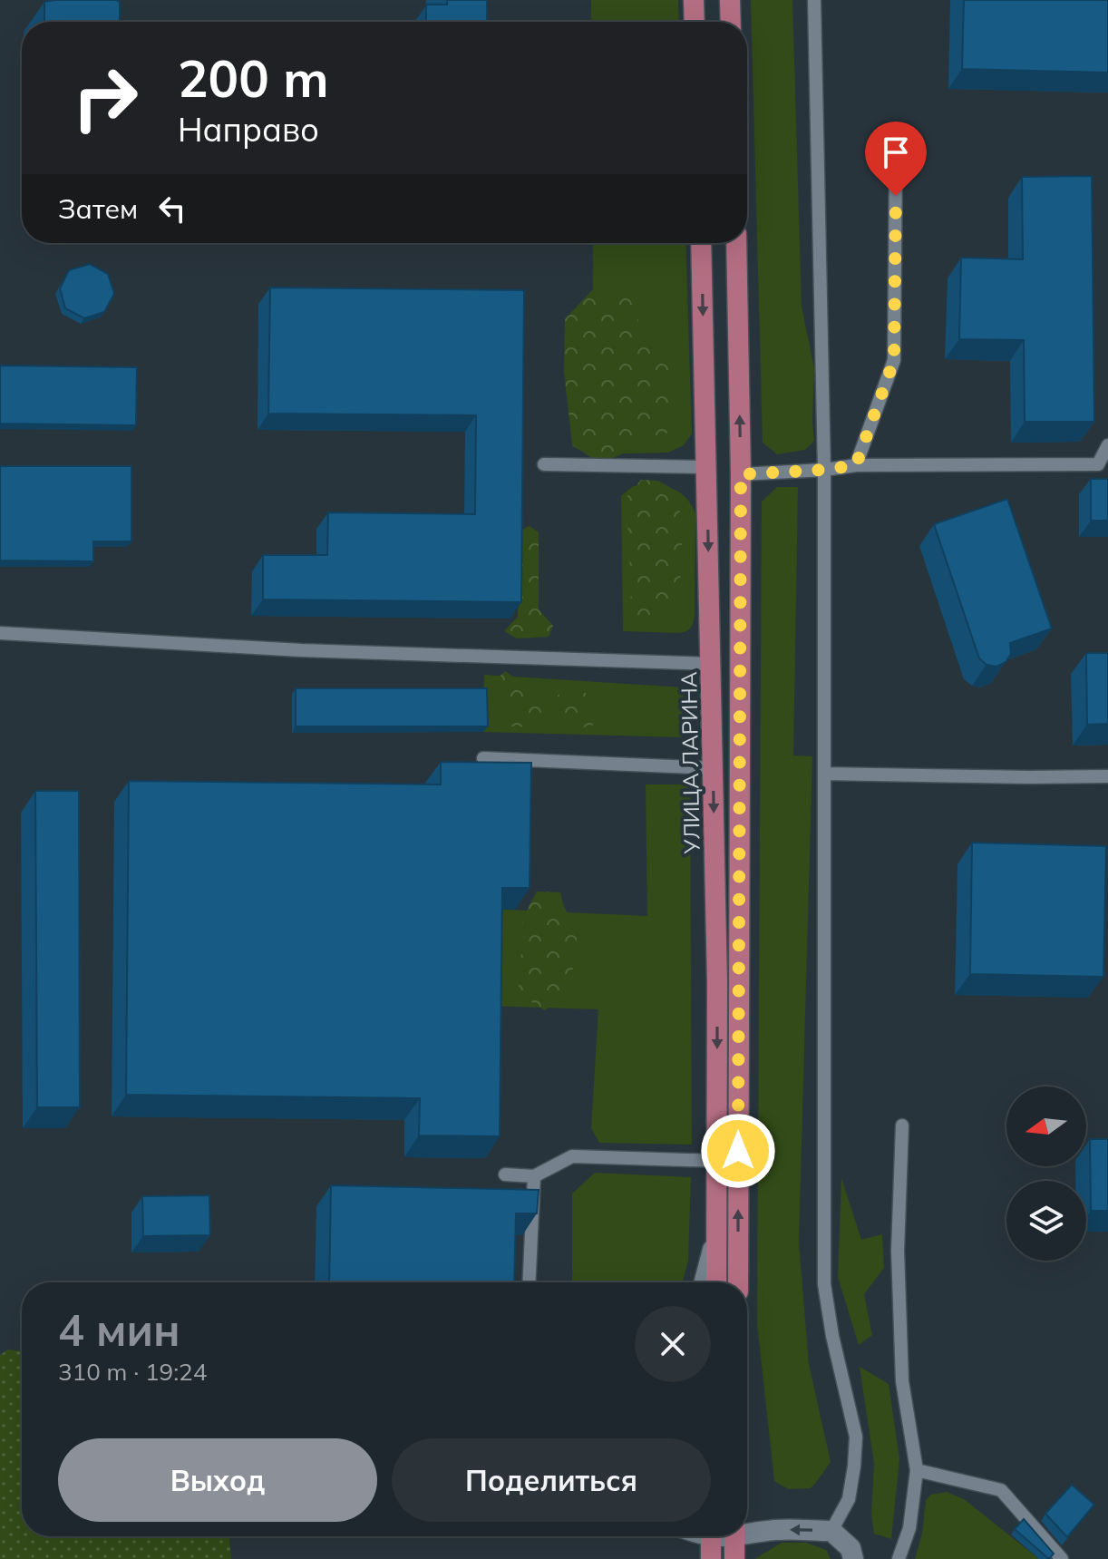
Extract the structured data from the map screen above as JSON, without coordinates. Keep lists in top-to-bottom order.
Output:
{
  "streets": {
    "main road": ["УЛИЦА ЛАРИНА"]
  },
  "north": "left",
  "page": {
    "turn": ["200 m", "Направо"],
    "then": "Затем",
    "heading": ["4 мин", "310 m · 19:24"],
    "buttons": ["Выход", "Поделиться"]
  }
}
